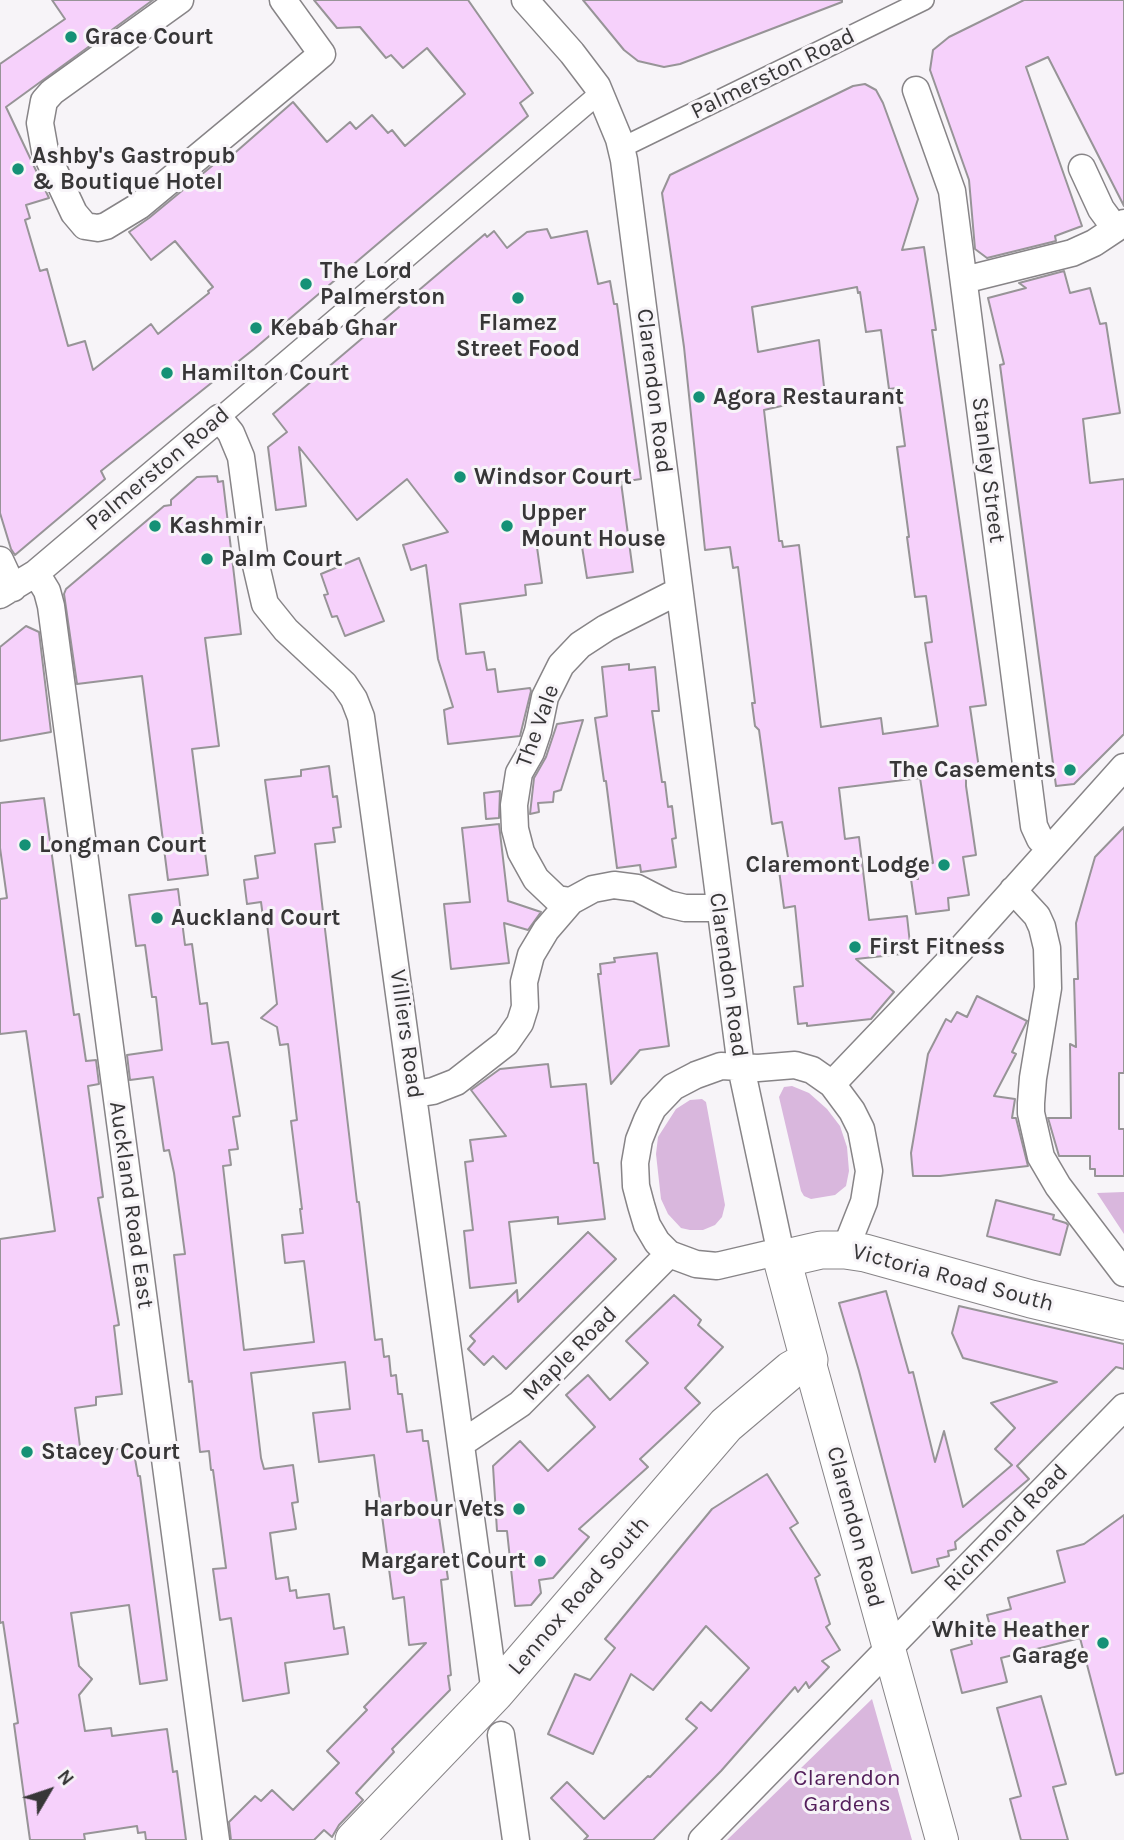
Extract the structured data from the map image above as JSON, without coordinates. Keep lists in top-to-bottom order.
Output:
{
  "streets": {
    "main road": ["Clarendon Road", "Victoria Road South", "Lennox Road South"],
    "street": [
      "Palmerston Road",
      "Stanley Street",
      "The Vale",
      "Villiers Road",
      "Auckland Road East",
      "Maple Road",
      "Richmond Road"
    ]
  },
  "crossings": [
    ["Palmerston Road", "Clarendon Road"],
    ["Palmerston Road", "Villiers Road"],
    ["Palmerston Road", "Auckland Road East"],
    ["Clarendon Road", "The Vale"],
    ["Clarendon Road", "Victoria Road South"],
    ["Clarendon Road", "Richmond Road"],
    ["Clarendon Road", "Lennox Road South"],
    ["Villiers Road", "Maple Road"],
    ["Villiers Road", "Lennox Road South"]
  ],
  "parks": ["Clarendon Gardens"],
  "places": [
    "Grace Court",
    "Ashby's Gastropub & Boutique Hotel",
    "The Lord Palmerston",
    "Flamez Street Food",
    "Kebab Ghar",
    "Hamilton Court",
    "Agora Restaurant",
    "Windsor Court",
    "Kashmir",
    "Upper Mount House",
    "Palm Court",
    "The Casements",
    "Longman Court",
    "Claremont Lodge",
    "Auckland Court",
    "First Fitness",
    "Stacey Court",
    "Harbour Vets",
    "Margaret Court",
    "White Heather Garage"
  ],
  "north": "top right"
}
